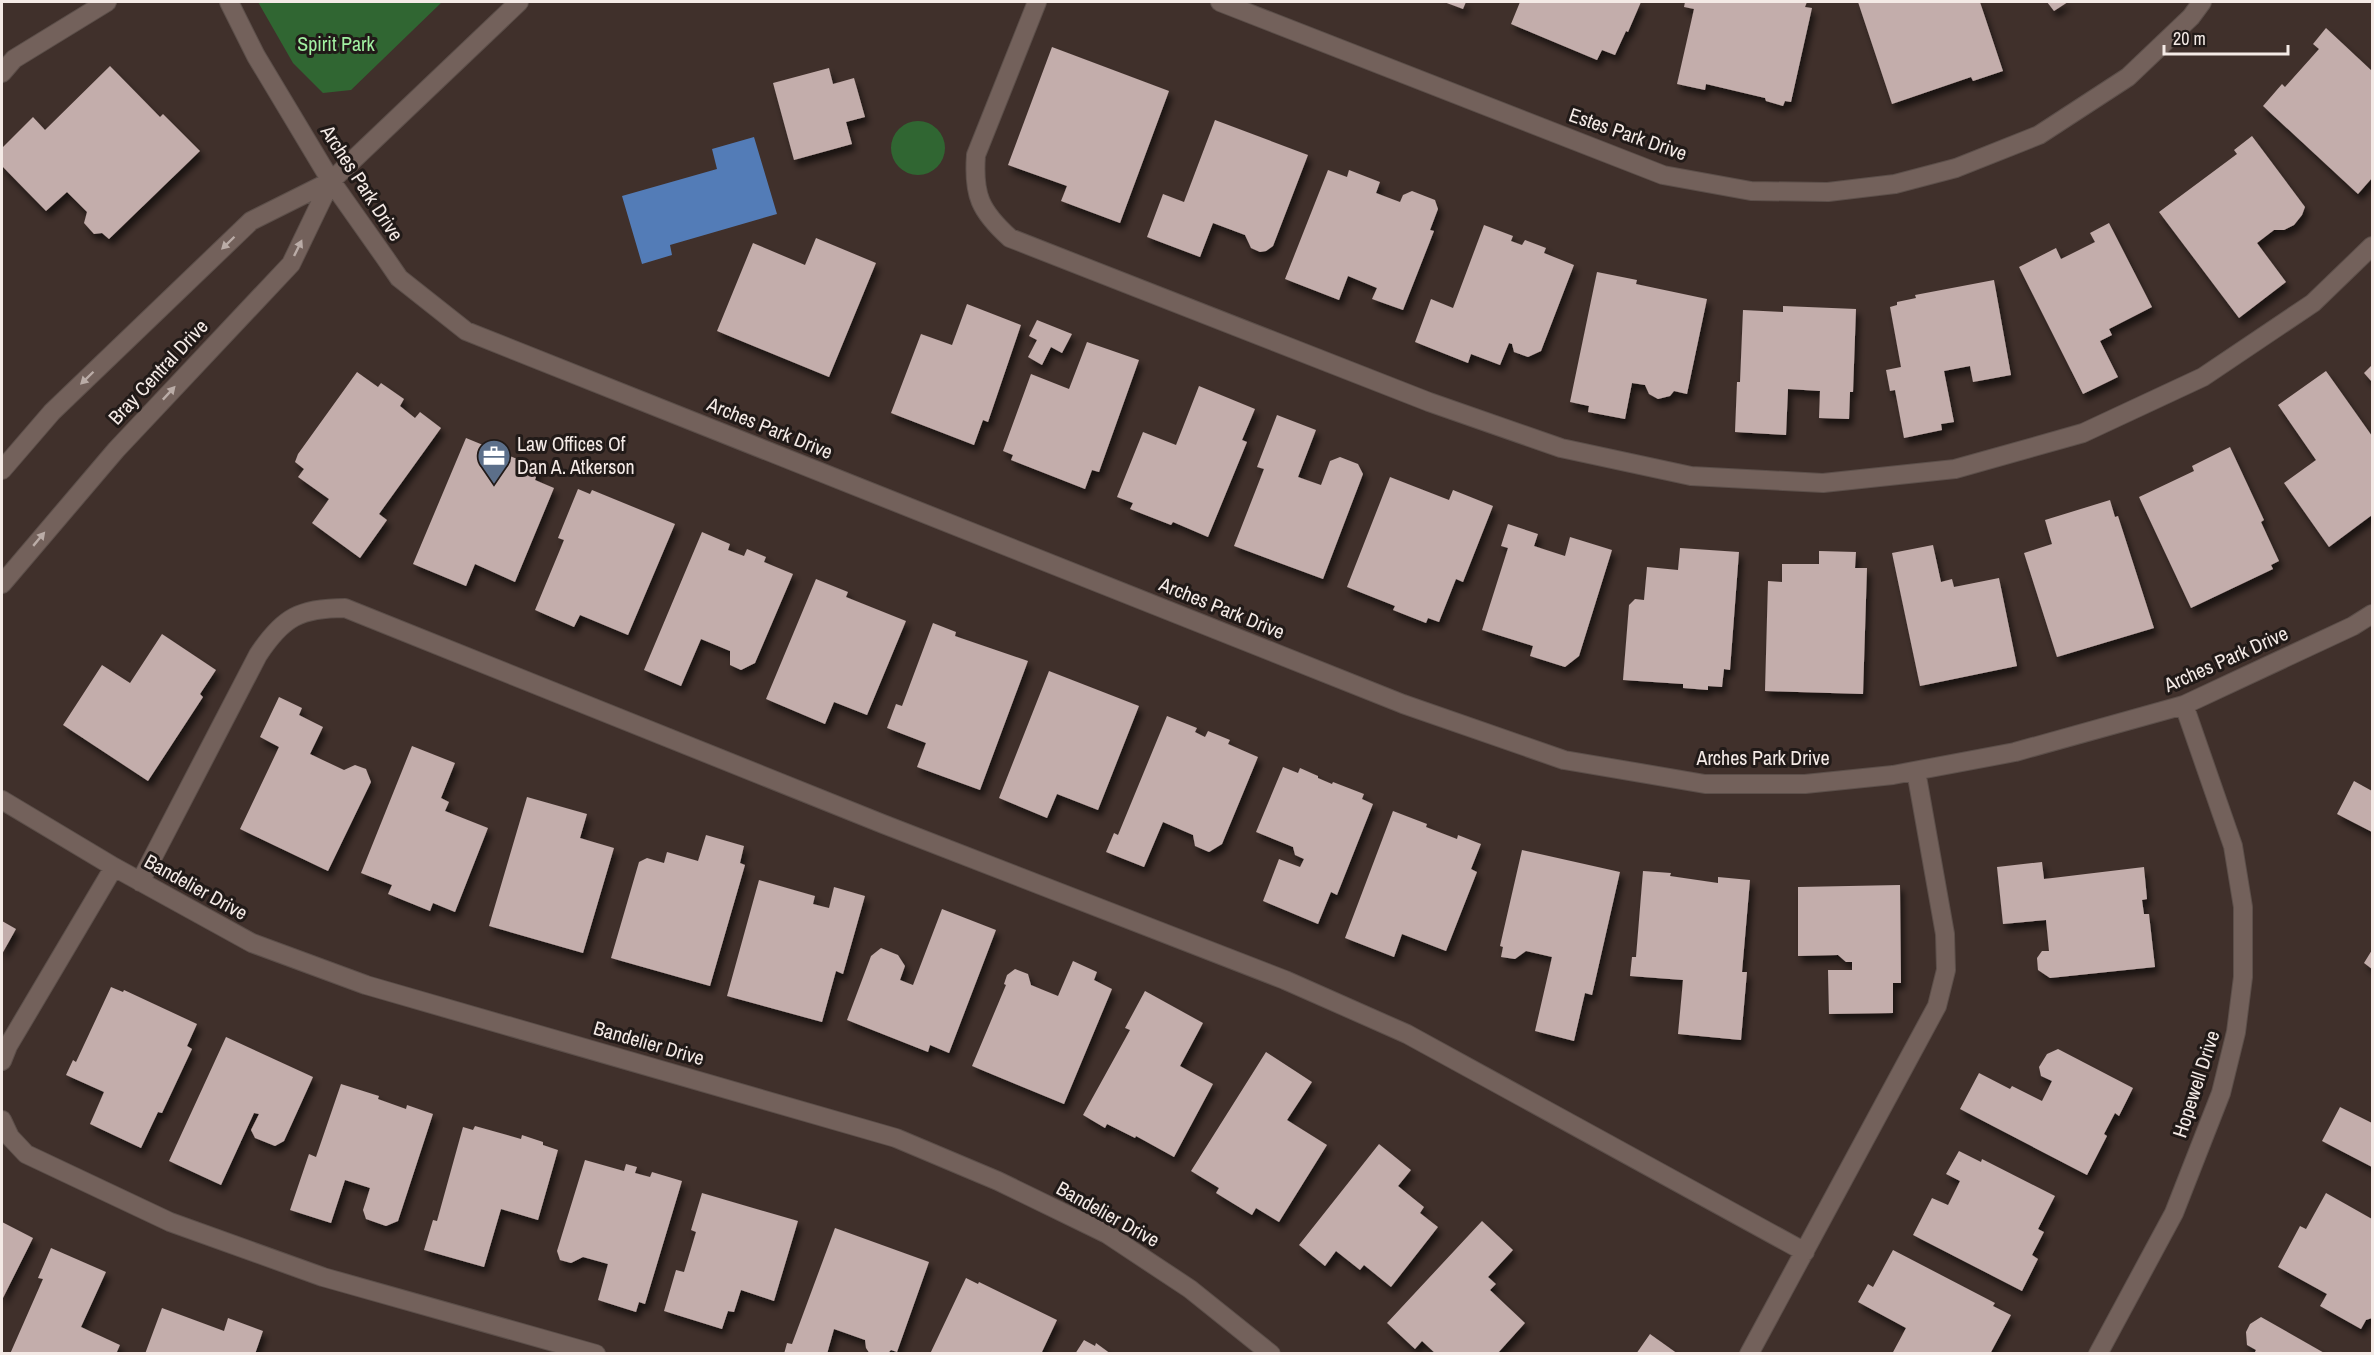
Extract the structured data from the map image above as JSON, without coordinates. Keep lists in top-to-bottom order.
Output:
{
  "streets": {
    "street": [
      "Estes Park Drive",
      "Arches Park Drive",
      "Bray Central Drive",
      "Bandelier Drive",
      "Hopewell Drive"
    ]
  },
  "crossings": [
    ["Arches Park Drive", "Bray Central Drive"],
    ["Arches Park Drive", "Hopewell Drive"]
  ],
  "parks": ["Spirit Park"],
  "places": {
    "office": ["Law Offices Of Dan A. Atkerson"]
  },
  "scale_bar": "20 m"
}
